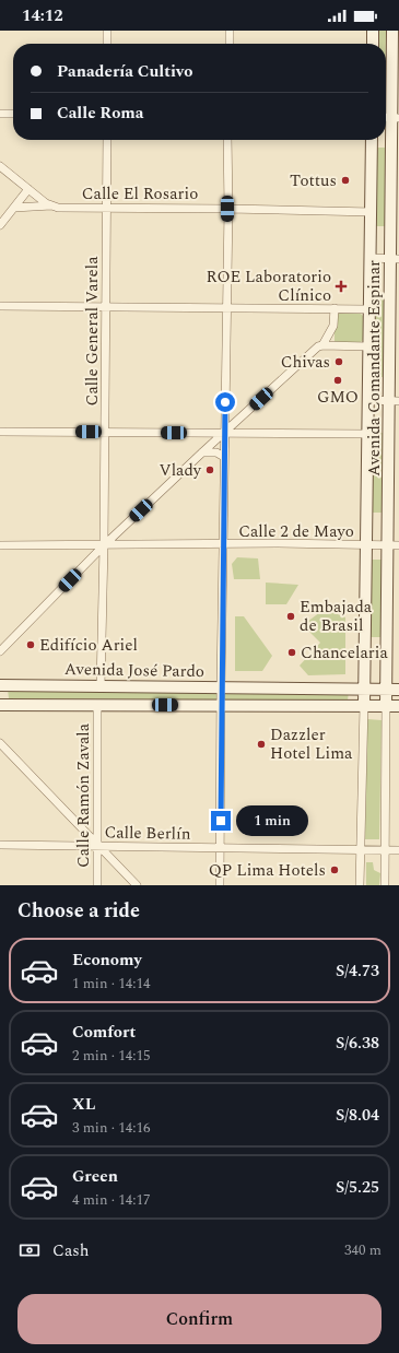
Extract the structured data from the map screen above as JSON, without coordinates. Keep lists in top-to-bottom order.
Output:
{
  "streets": {
    "main road": ["Avenida Comandante Espinar", "Avenida José Pardo"],
    "street": [
      "Calle El Rosario",
      "Calle General Varela",
      "Calle 2 de Mayo",
      "Calle Ramón Zavala",
      "Calle Berlín"
    ]
  },
  "crossings": [
    ["Calle El Rosario", "Calle General Varela"],
    ["Calle El Rosario", "Avenida Comandante Espinar"],
    ["Calle General Varela", "Calle 2 de Mayo"],
    ["Calle General Varela", "Avenida José Pardo"],
    ["Avenida Comandante Espinar", "Calle 2 de Mayo"],
    ["Avenida Comandante Espinar", "Avenida José Pardo"],
    ["Avenida José Pardo", "Calle Ramón Zavala"],
    ["Calle Ramón Zavala", "Calle Berlín"]
  ],
  "places": {
    "other": [
      "Tottus",
      "Chivas",
      "GMO",
      "Vlady",
      "Embajada de Brasil",
      "Edifício Ariel",
      "Chancelaria",
      "Dazzler Hotel Lima",
      "QP Lima Hotels"
    ],
    "health": ["ROE Laboratorio Clínico"]
  },
  "page": {
    "status": "14:12",
    "banner": ["Panadería Cultivo", "Calle Roma"],
    "bubble": "1 min",
    "heading": "Choose a ride",
    "list": [
      {
        "name": "Economy",
        "note": "1 min · 14:14",
        "value": "S/4.73"
      },
      {
        "name": "Comfort",
        "note": "2 min · 14:15",
        "value": "S/6.38"
      },
      {
        "name": "XL",
        "note": "3 min · 14:16",
        "value": "S/8.04"
      },
      {
        "name": "Green",
        "note": "4 min · 14:17",
        "value": "S/5.25"
      }
    ],
    "pay": ["Cash", "340 m"],
    "buttons": "Confirm"
  }
}
